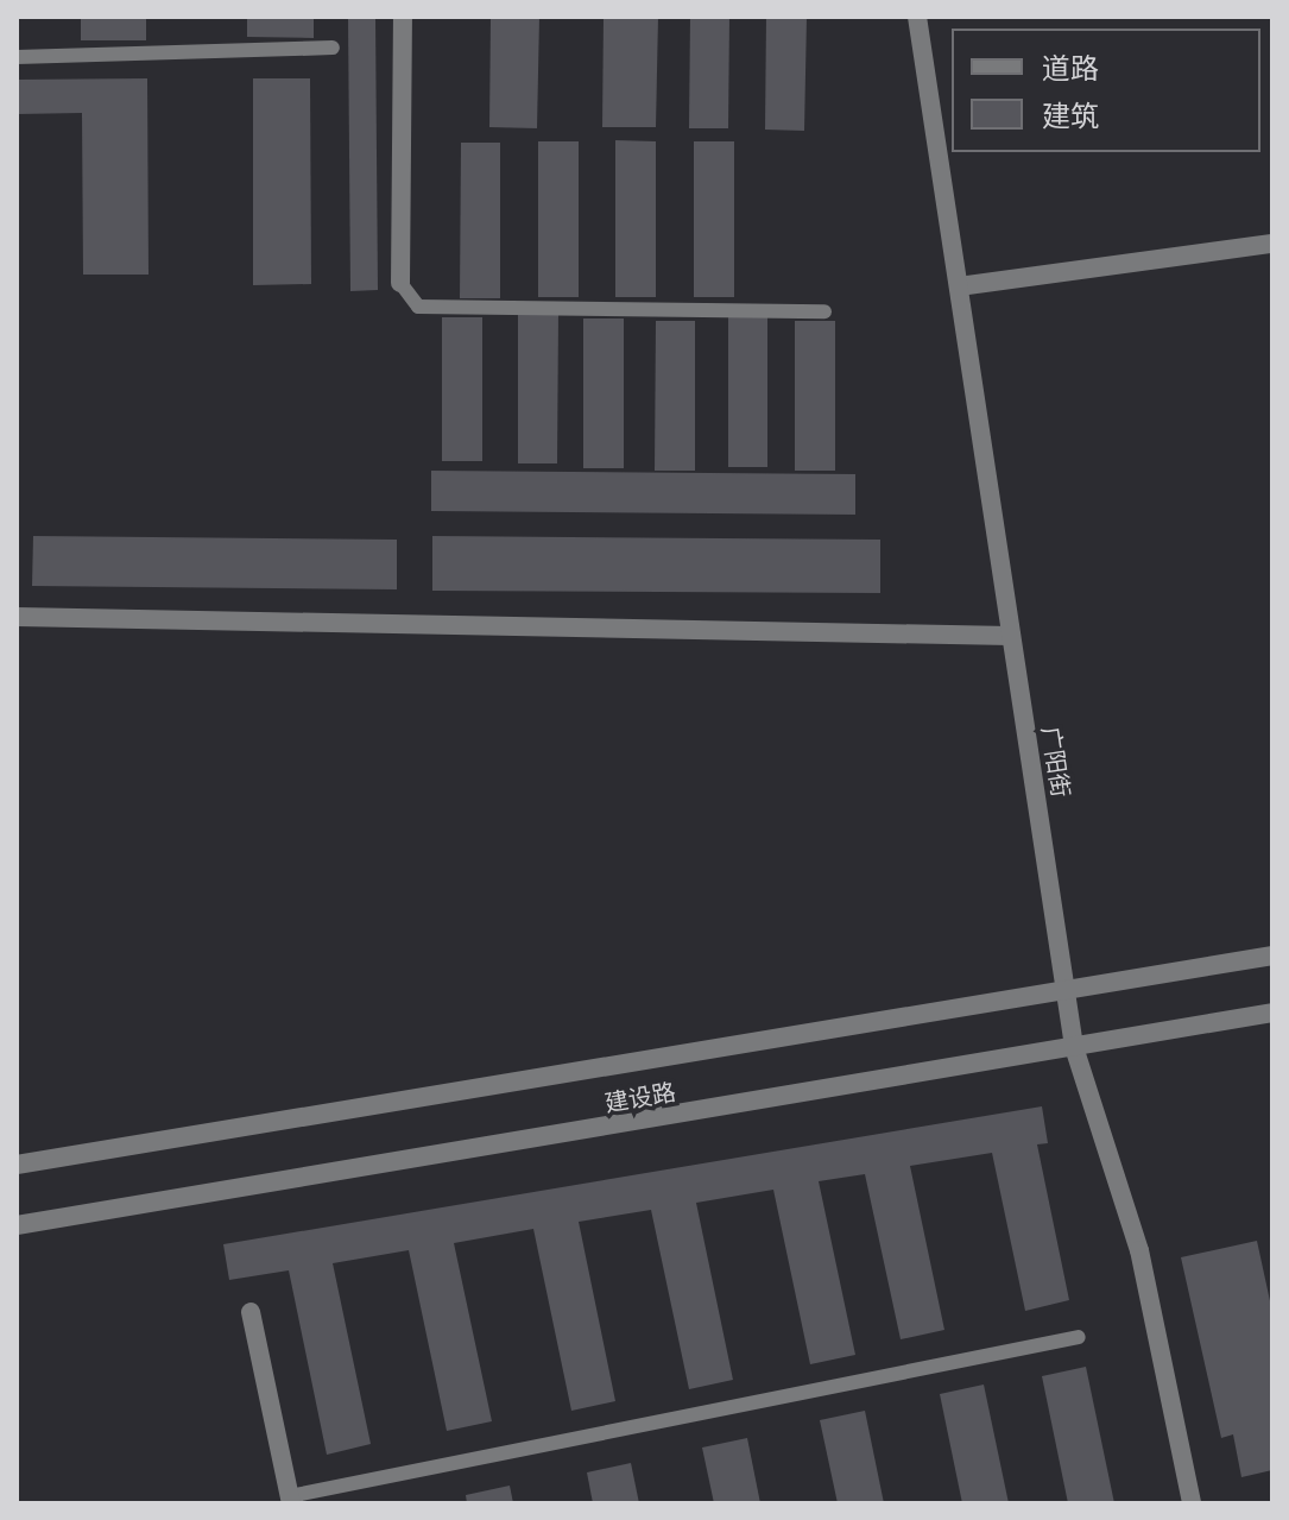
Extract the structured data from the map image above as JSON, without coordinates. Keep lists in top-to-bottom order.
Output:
{
  "streets": {
    "street": ["广阳街", "建设路"]
  },
  "crossings": [
    ["广阳街", "建设路"]
  ],
  "legend": ["道路", "建筑"]
}
